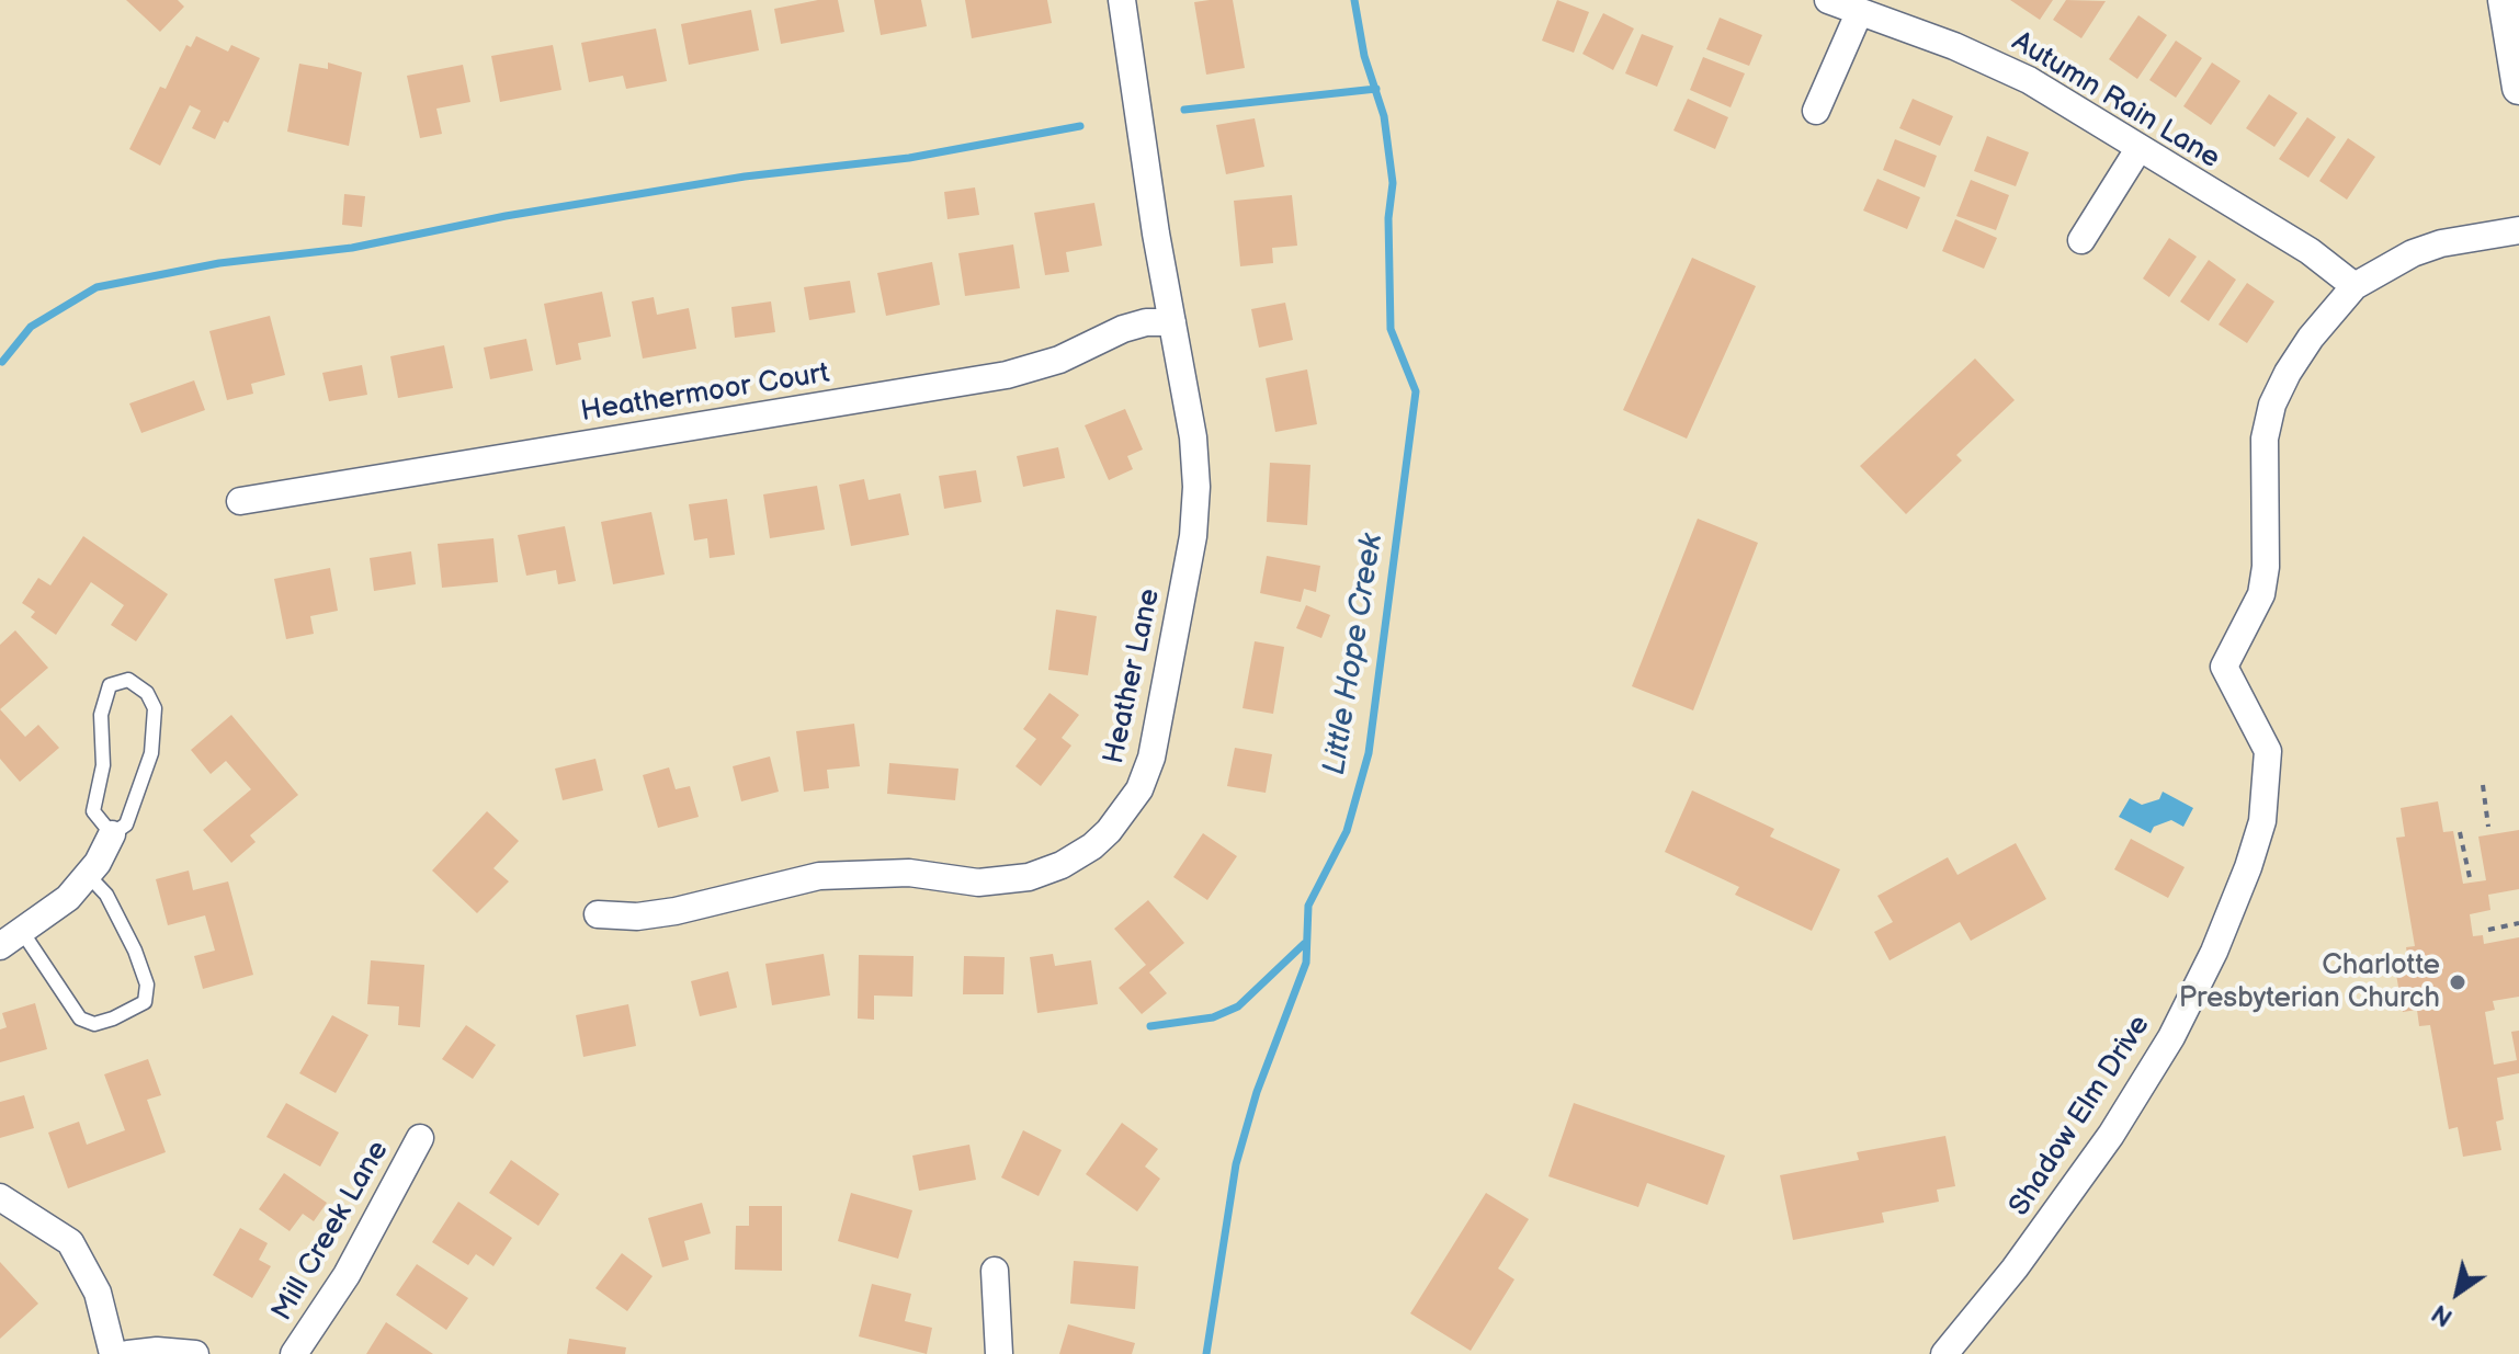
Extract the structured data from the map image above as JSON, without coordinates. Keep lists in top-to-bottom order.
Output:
{
  "streets": {
    "street": [
      "Autumn Rain Lane",
      "Heathermoor Court",
      "Heather Lane",
      "Shadow Elm Drive",
      "Mill Creek Lane"
    ]
  },
  "crossings": [
    ["Autumn Rain Lane", "Shadow Elm Drive"],
    ["Heathermoor Court", "Heather Lane"]
  ],
  "water": ["Little Hope Creek"],
  "places": ["Charlotte Presbyterian Church"],
  "north": "bottom left"
}
